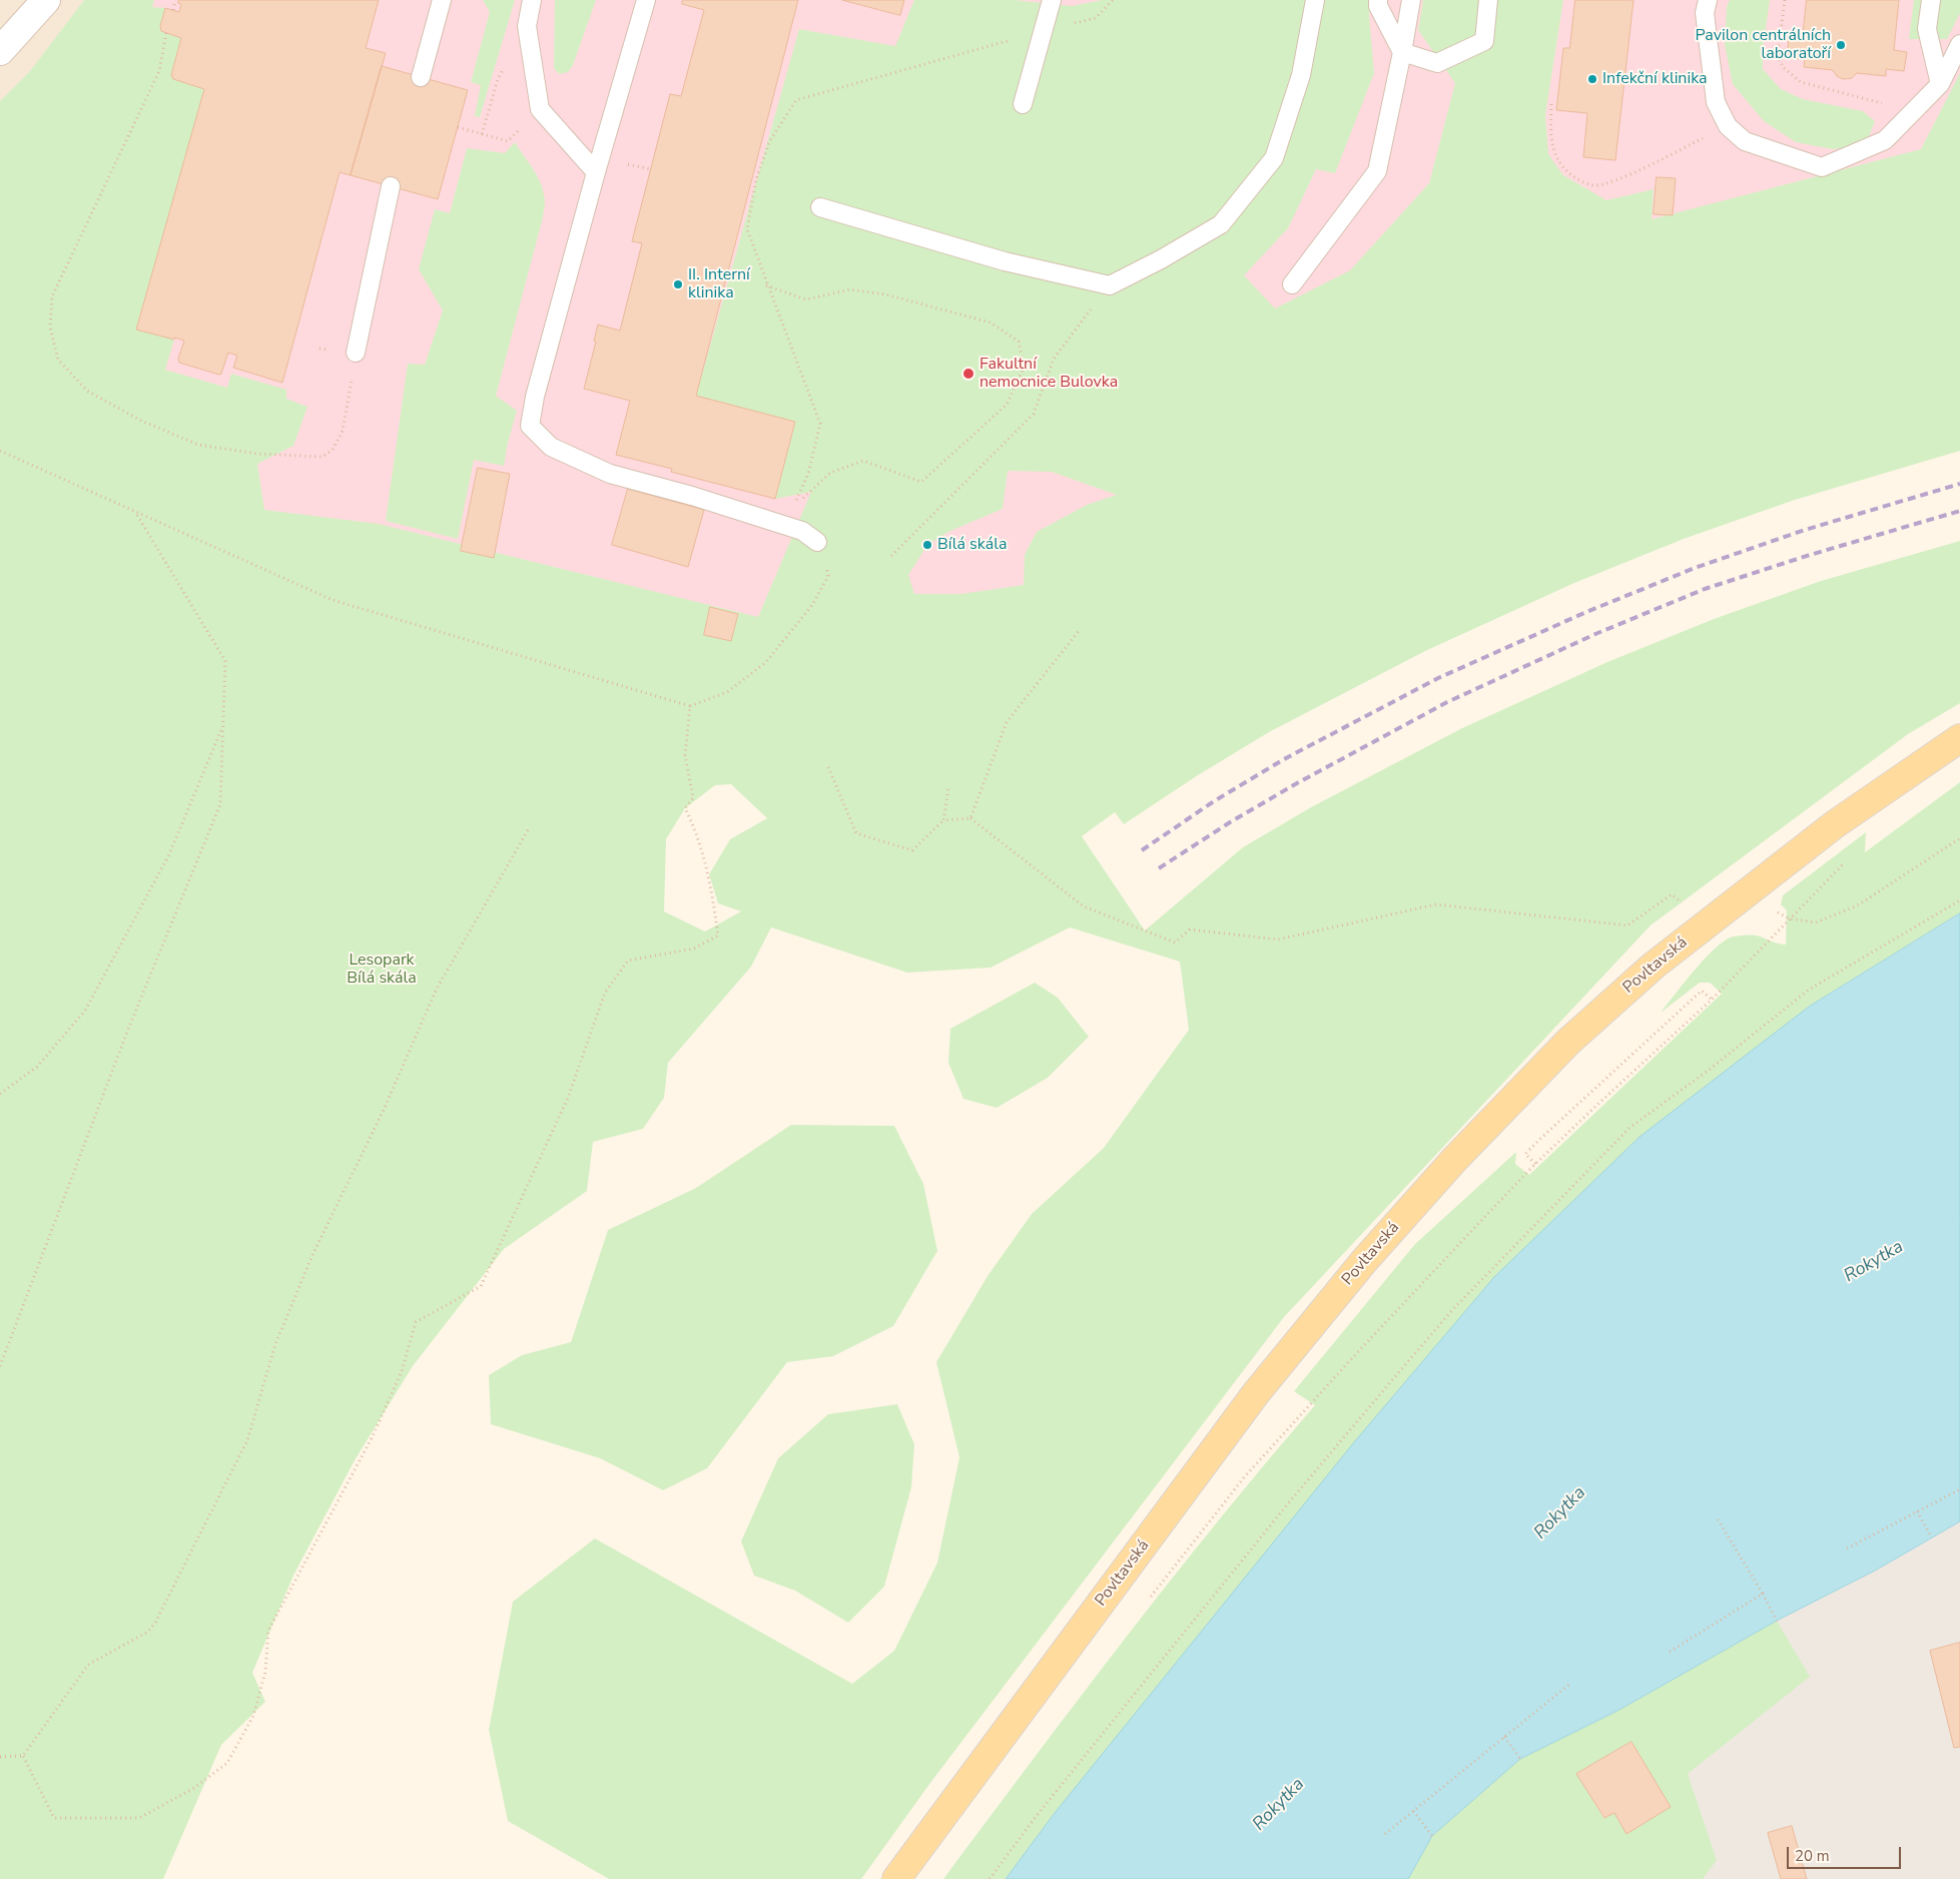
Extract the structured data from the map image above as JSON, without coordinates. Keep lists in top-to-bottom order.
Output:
{
  "streets": {
    "main road": ["Povltavská"]
  },
  "water": ["Rokytka"],
  "parks": ["Lesopark Bílá skála"],
  "places": [
    "Pavilon centrálních laboratoří",
    "Infekční klinika",
    "II. Interní klinika",
    "Fakultní nemocnice Bulovka",
    "Bílá skála"
  ],
  "scale_bar": "20 m"
}
